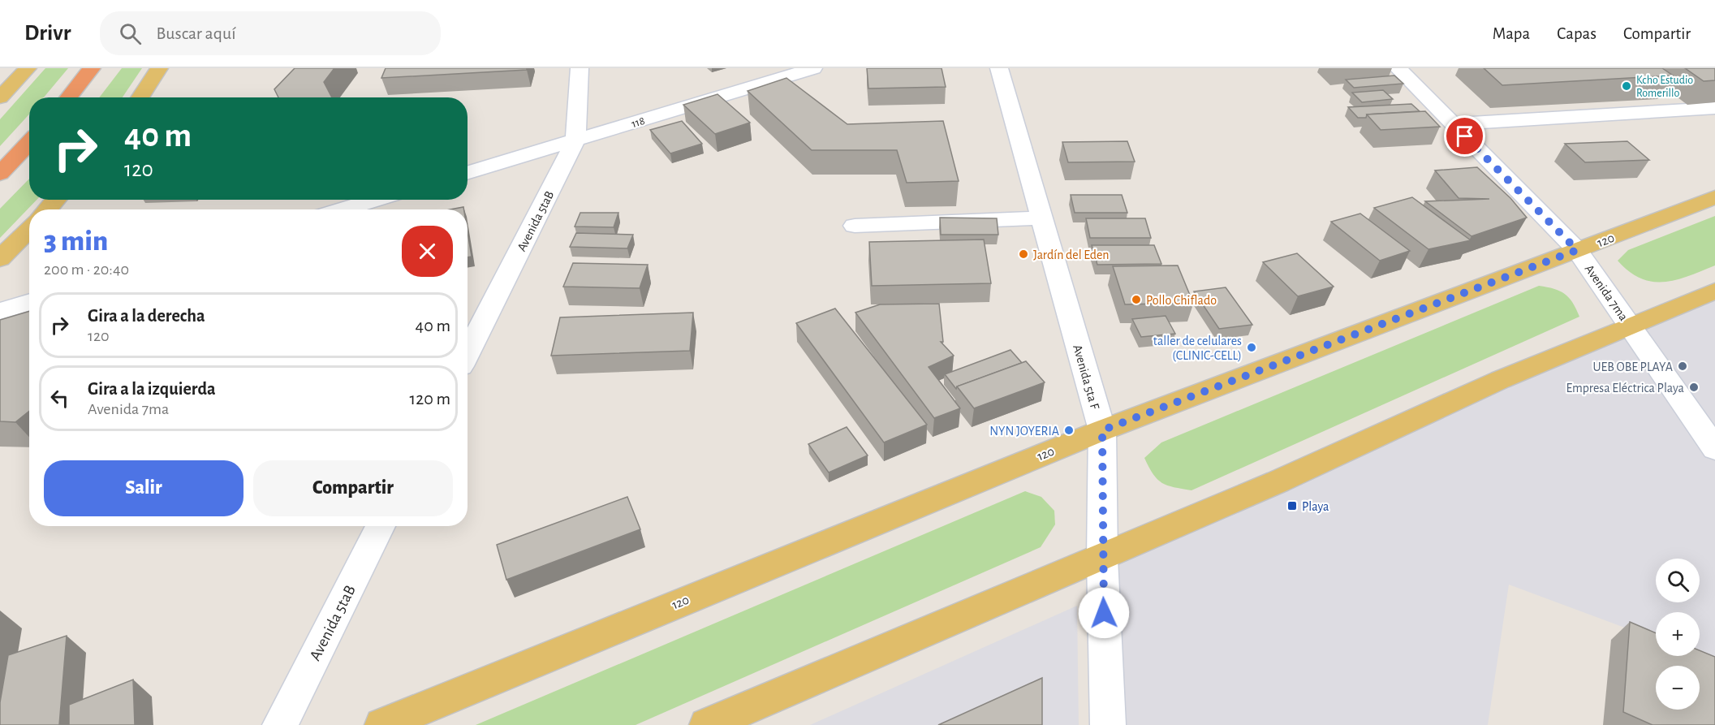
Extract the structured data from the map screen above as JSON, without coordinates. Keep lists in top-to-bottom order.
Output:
{
  "streets": {
    "main road": ["120"],
    "street": [
      "118",
      "Avenida 5taB",
      "Avenida 7ma",
      "Avenida 5ta F"
    ]
  },
  "crossings": [
    ["118", "Avenida 5taB"],
    ["120", "Avenida 7ma"],
    ["120", "Avenida 5ta F"]
  ],
  "places": {
    "other": [
      "Kcho Estudio Romerillo",
      "Jardín del Eden",
      "Pollo Chiflado",
      "taller de celulares (CLINIC-CELL)",
      "UEB OBE PLAYA",
      "Empresa Eléctrica Playa",
      "NYN JOYERIA"
    ],
    "transit": ["Playa"]
  },
  "page": {
    "header": "Drivr",
    "search": "Buscar aquí",
    "nav": ["Mapa", "Capas", "Compartir"],
    "turn": ["40 m", "120"],
    "heading": ["3 min", "200 m · 20:40"],
    "list": [
      {
        "name": "Gira a la derecha",
        "note": "120",
        "value": "40 m"
      },
      {
        "name": "Gira a la izquierda",
        "note": "Avenida 7ma",
        "value": "120 m"
      }
    ],
    "buttons": ["Salir", "Compartir"],
    "map_buttons": ["+", "−"]
  }
}
